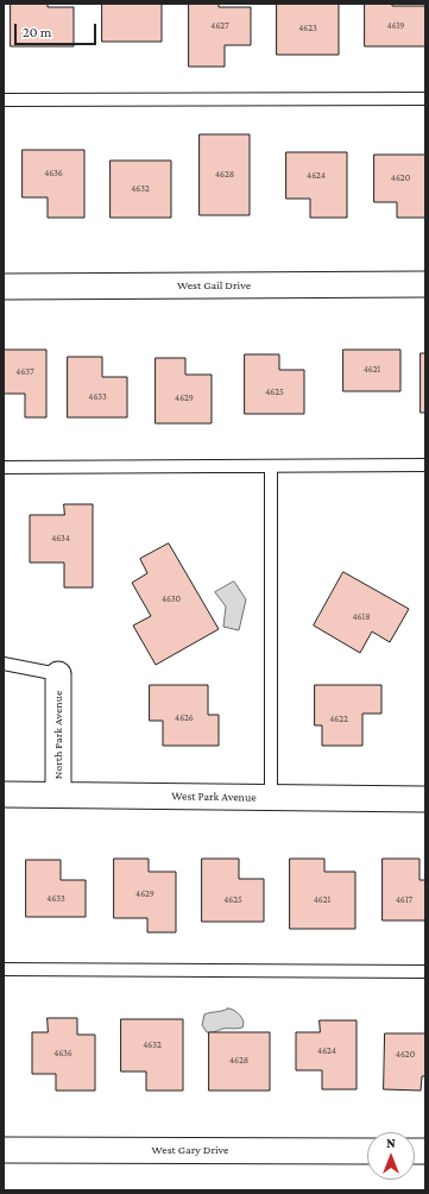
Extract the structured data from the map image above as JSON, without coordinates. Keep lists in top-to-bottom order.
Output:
{
  "streets": {
    "street": [
      "West Gail Drive",
      "North Park Avenue",
      "West Park Avenue",
      "West Gary Drive"
    ]
  },
  "crossings": [
    ["North Park Avenue", "West Park Avenue"]
  ],
  "house_numbers": [
    "4627",
    "4619",
    "4623",
    "4636",
    "4628",
    "4624",
    "4620",
    "4632",
    "4621",
    "4637",
    "4625",
    "4633",
    "4629",
    "4634",
    "4630",
    "4618",
    "4626",
    "4622",
    "4629",
    "4633",
    "4625",
    "4621",
    "4617",
    "4632",
    "4624",
    "4636",
    "4620",
    "4628"
  ],
  "scale_bar": "20 m",
  "north": "top"
}
